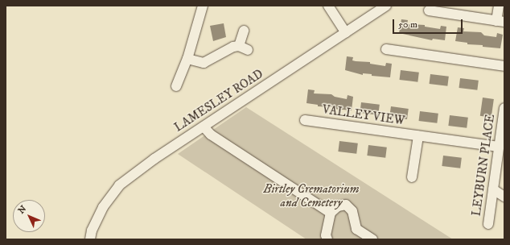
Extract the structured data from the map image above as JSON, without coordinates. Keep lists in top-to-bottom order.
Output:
{
  "streets": {
    "street": ["LAMESLEY ROAD", "VALLEY VIEW", "LEYBURN PLACE"]
  },
  "crossings": [
    ["VALLEY VIEW", "LEYBURN PLACE"]
  ],
  "parks": ["Birtley Crematorium and Cemetery"],
  "scale_bar": "50 m",
  "north": "top left"
}
